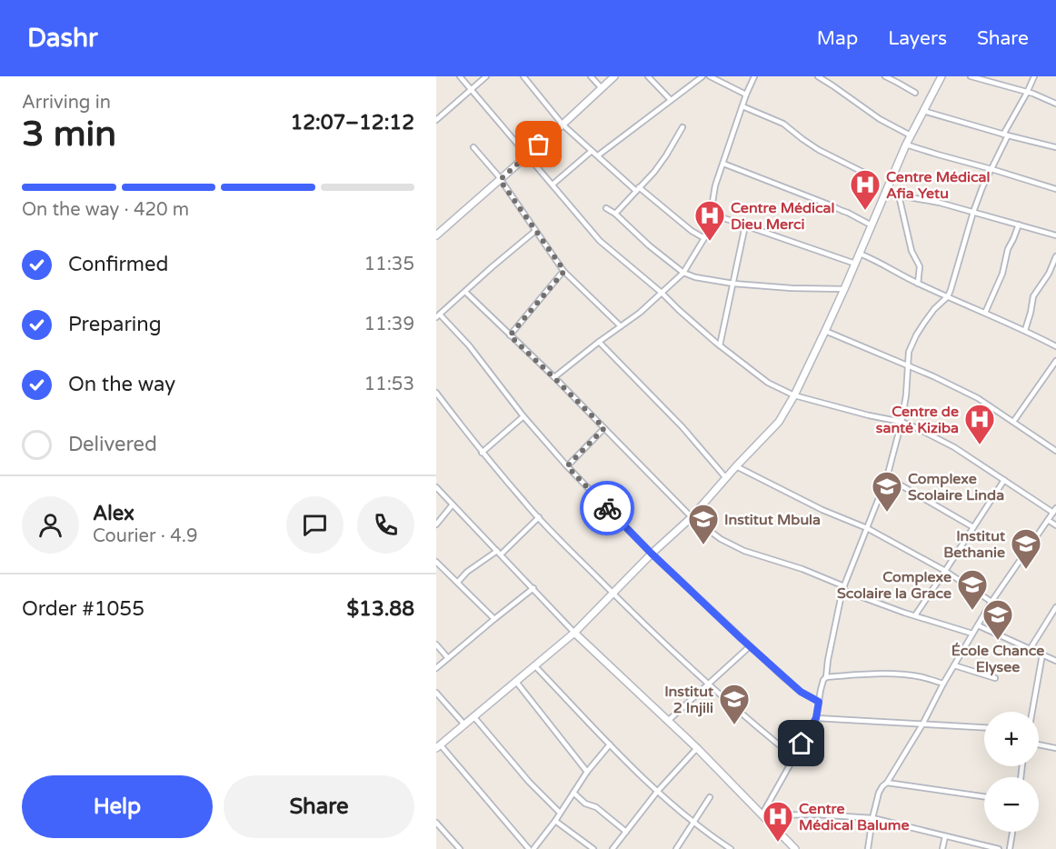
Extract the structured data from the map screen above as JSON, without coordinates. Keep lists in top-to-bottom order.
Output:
{
  "places": {
    "hospital": [
      "Centre Médical Afia Yetu",
      "Centre Médical Dieu Merci",
      "Centre de santé Kiziba",
      "Centre Médical Balume"
    ],
    "school or university": [
      "Complexe Scolaire Linda",
      "Institut Mbula",
      "Institut Bethanie",
      "Complexe Scolaire la Grace",
      "École Chance Elysee",
      "Institut 2 Injili"
    ]
  },
  "page": {
    "header": "Dashr",
    "nav": ["Map", "Layers", "Share"],
    "heading": ["3 min", "Arriving in", "12:07–12:12"],
    "panel": [
      "Alex",
      "Courier · 4.9",
      "Order #1055",
      "$13.88"
    ],
    "bar": "On the way · 420 m",
    "list": [
      ["Confirmed", "11:35"],
      ["Preparing", "11:39"],
      ["On the way", "11:53"],
      "Delivered"
    ],
    "map_buttons": ["+", "−"],
    "buttons": ["Help", "Share"]
  }
}
